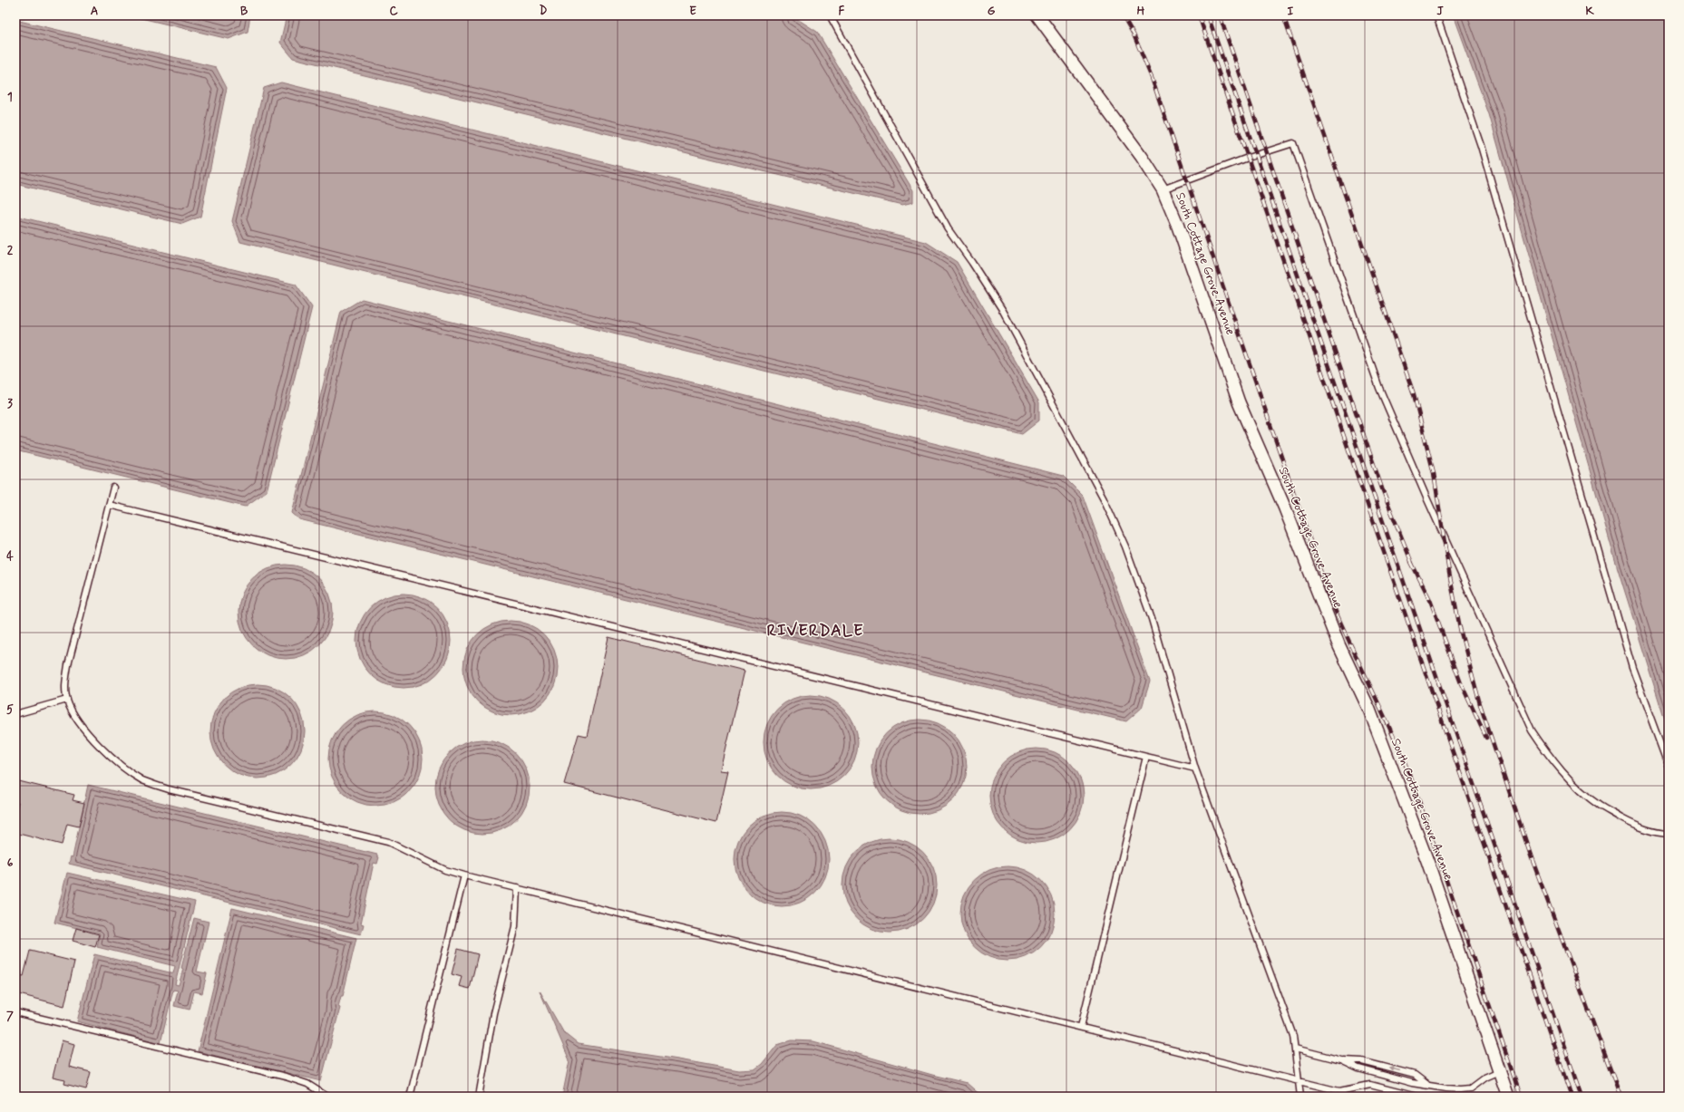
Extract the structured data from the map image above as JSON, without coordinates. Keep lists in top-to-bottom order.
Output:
{
  "streets": {
    "street": ["South Cottage Grove Avenue"]
  },
  "districts": ["RIVERDALE"],
  "grid": {
    "columns": [
      "A",
      "B",
      "C",
      "D",
      "E",
      "F",
      "G",
      "H",
      "I",
      "J",
      "K"
    ],
    "rows": [
      "1",
      "2",
      "3",
      "4",
      "5",
      "6",
      "7"
    ]
  }
}
